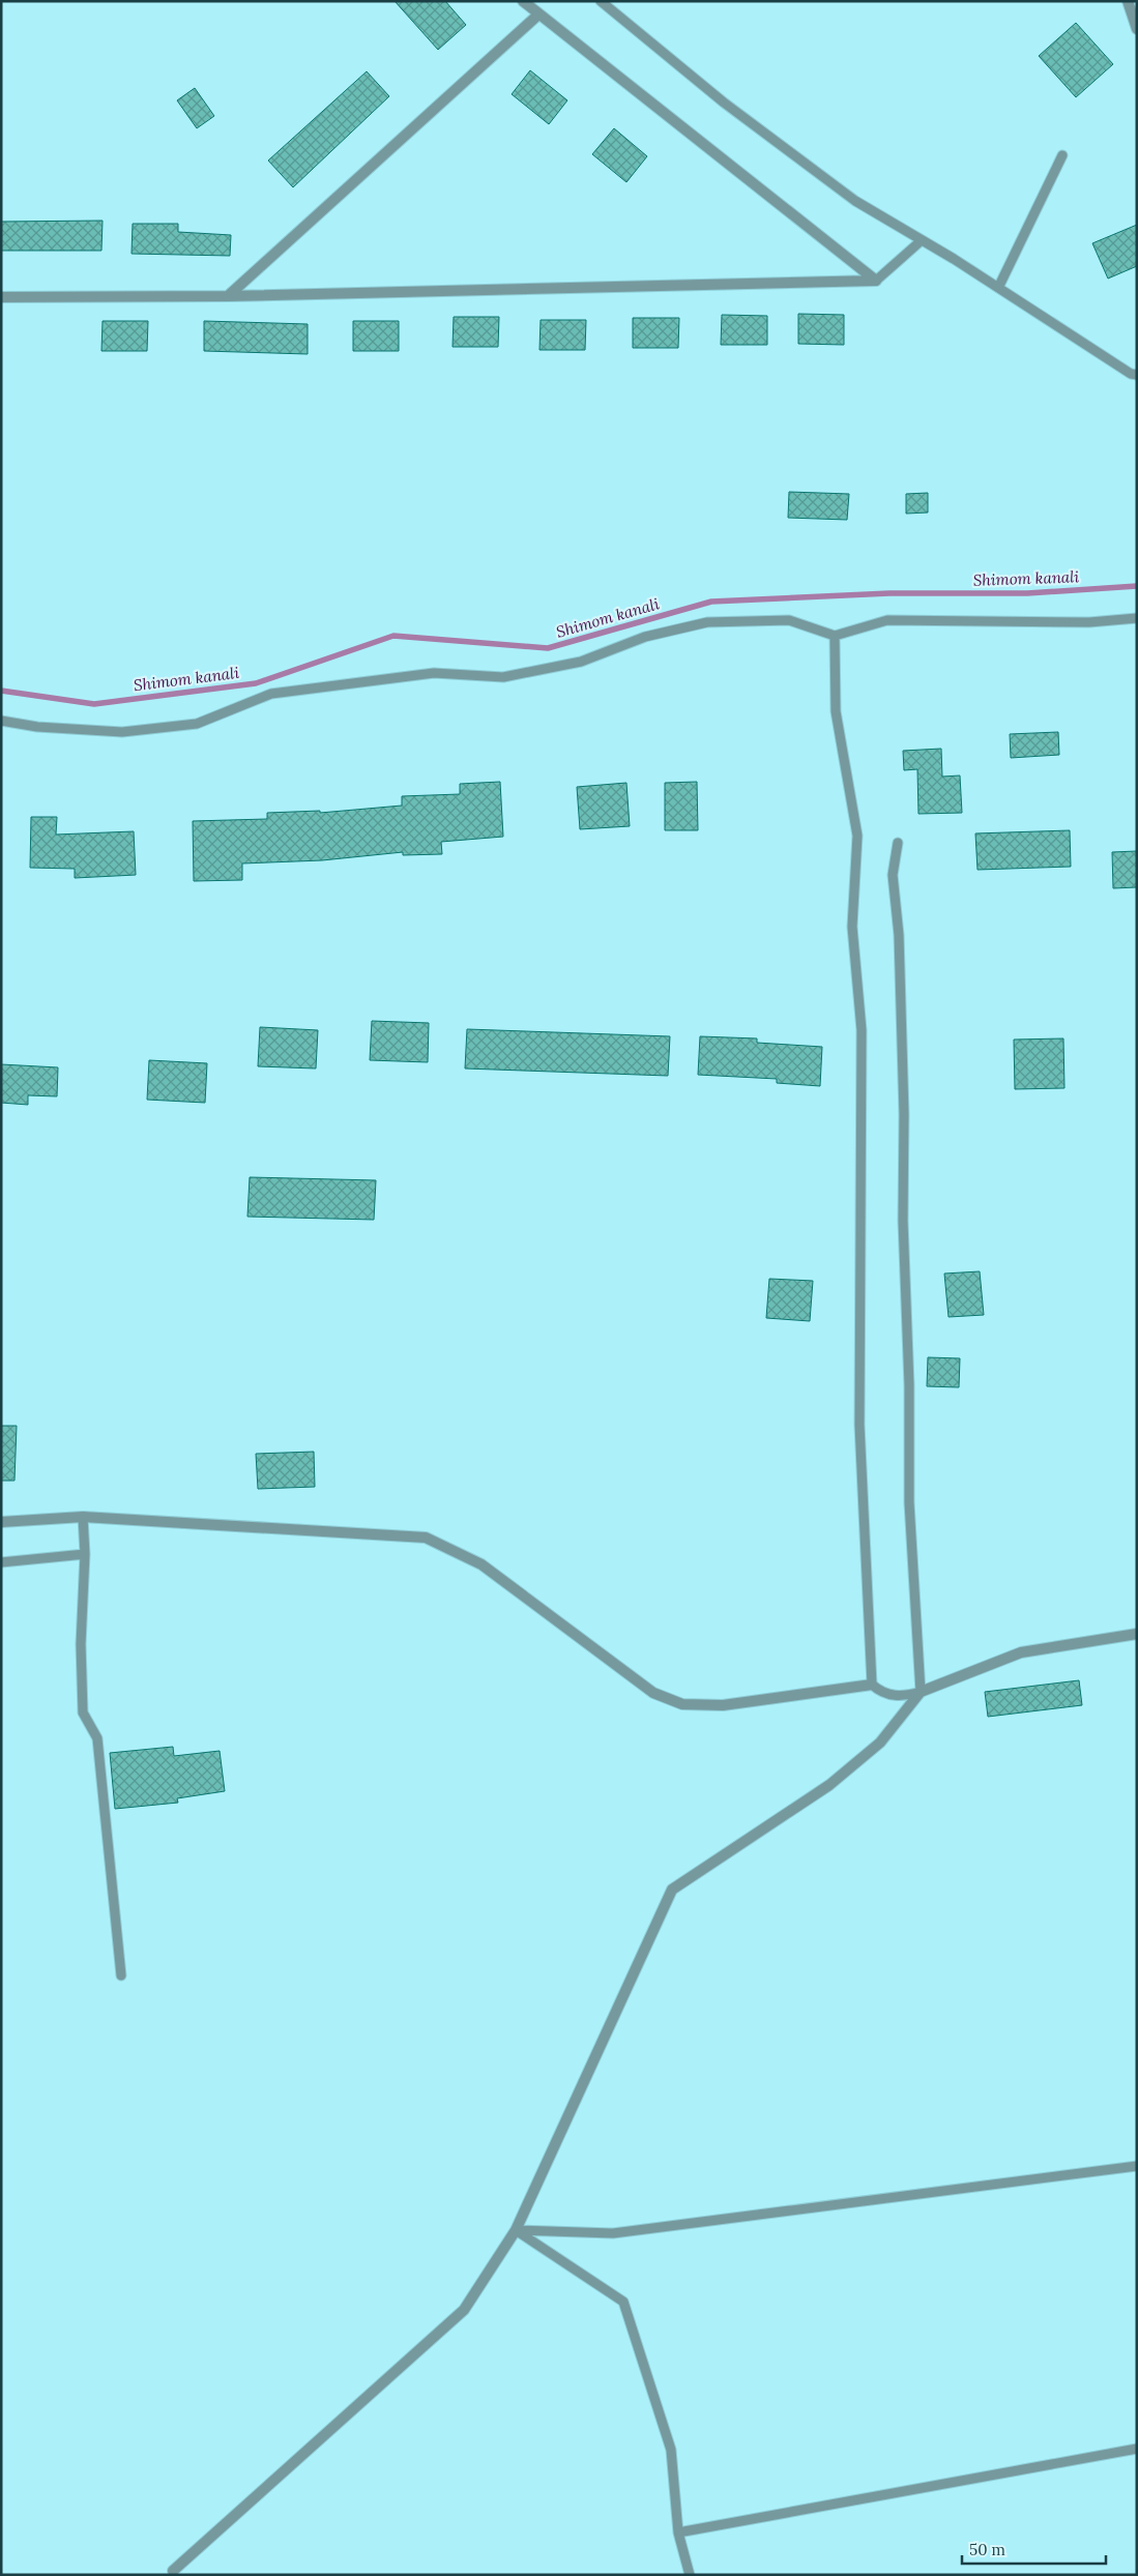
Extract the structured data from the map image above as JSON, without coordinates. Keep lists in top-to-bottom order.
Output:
{
  "water": ["Shimom kanali"],
  "scale_bar": "50 m"
}
